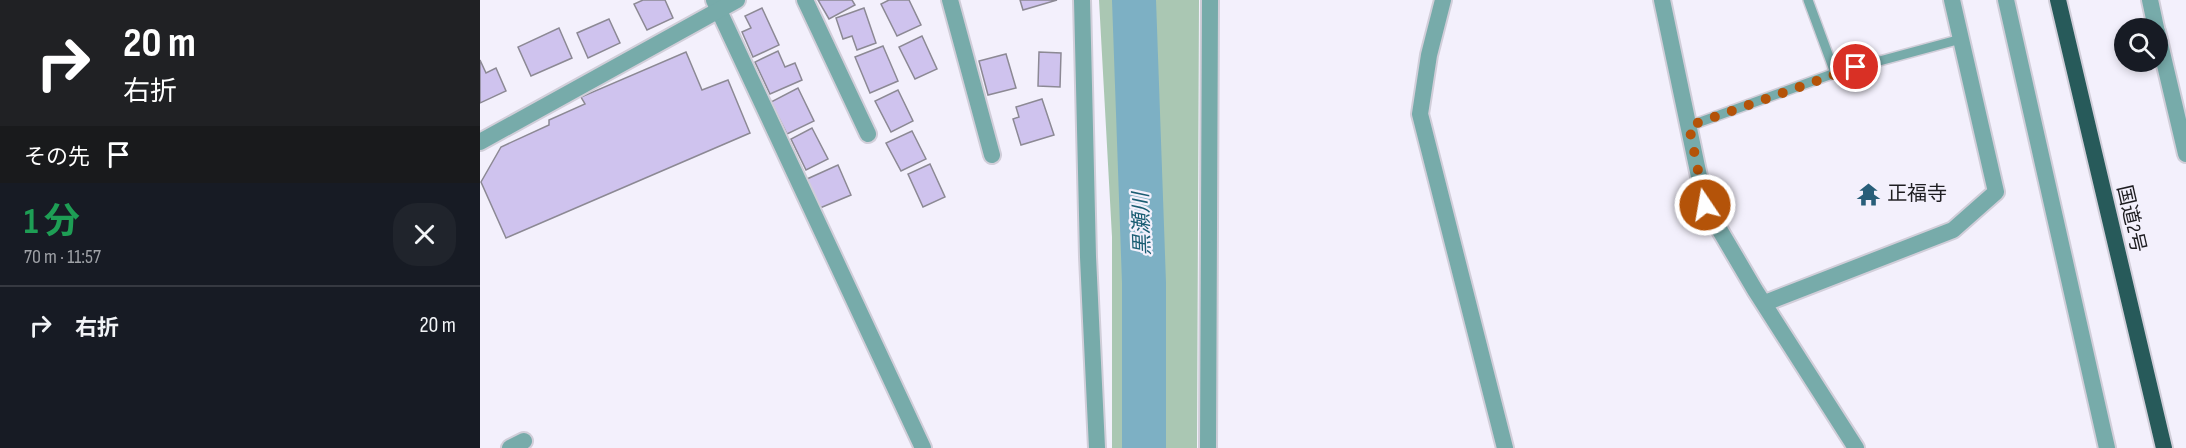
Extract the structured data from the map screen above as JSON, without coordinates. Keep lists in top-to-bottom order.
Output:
{
  "streets": {
    "highway": ["国道2号"]
  },
  "water": ["黒瀬川"],
  "places": {
    "temple": ["正福寺"]
  },
  "page": {
    "turn": ["20 m", "右折"],
    "then": "その先",
    "heading": ["1 分", "70 m · 11:57"],
    "list": [
      {
        "name": "右折",
        "value": "20 m"
      }
    ]
  }
}
